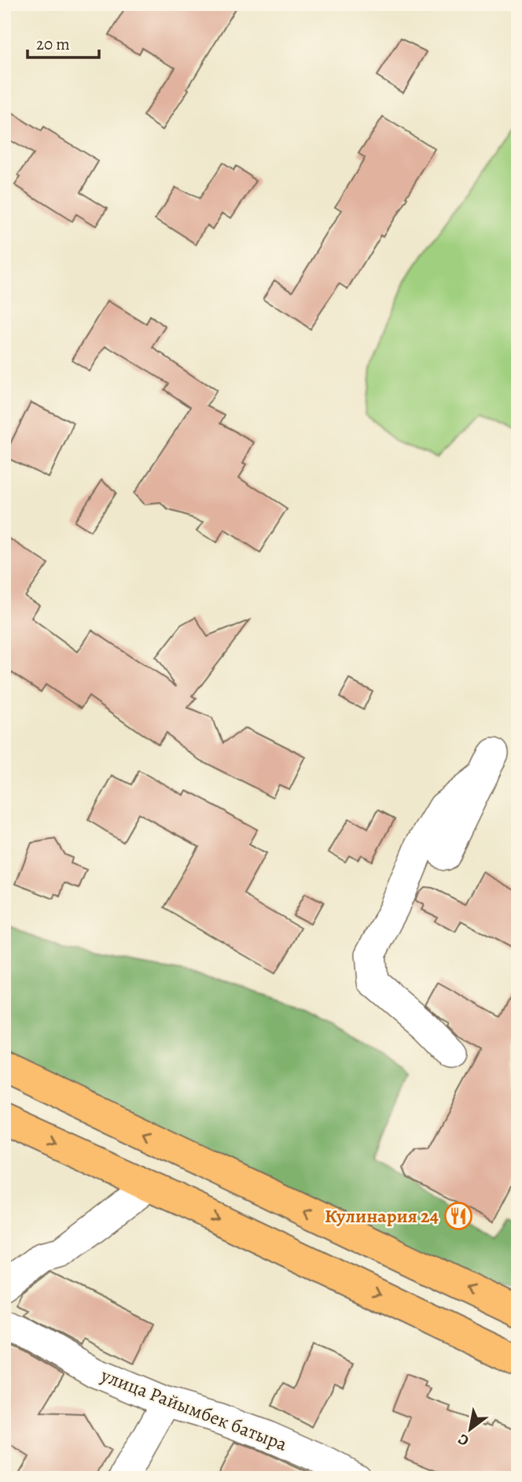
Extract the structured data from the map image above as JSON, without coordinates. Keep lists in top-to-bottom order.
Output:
{
  "streets": {
    "street": ["улица Райымбек батыра"]
  },
  "places": {
    "restaurant": ["Кулинария 24"]
  },
  "scale_bar": "20 m",
  "north": "bottom left"
}
